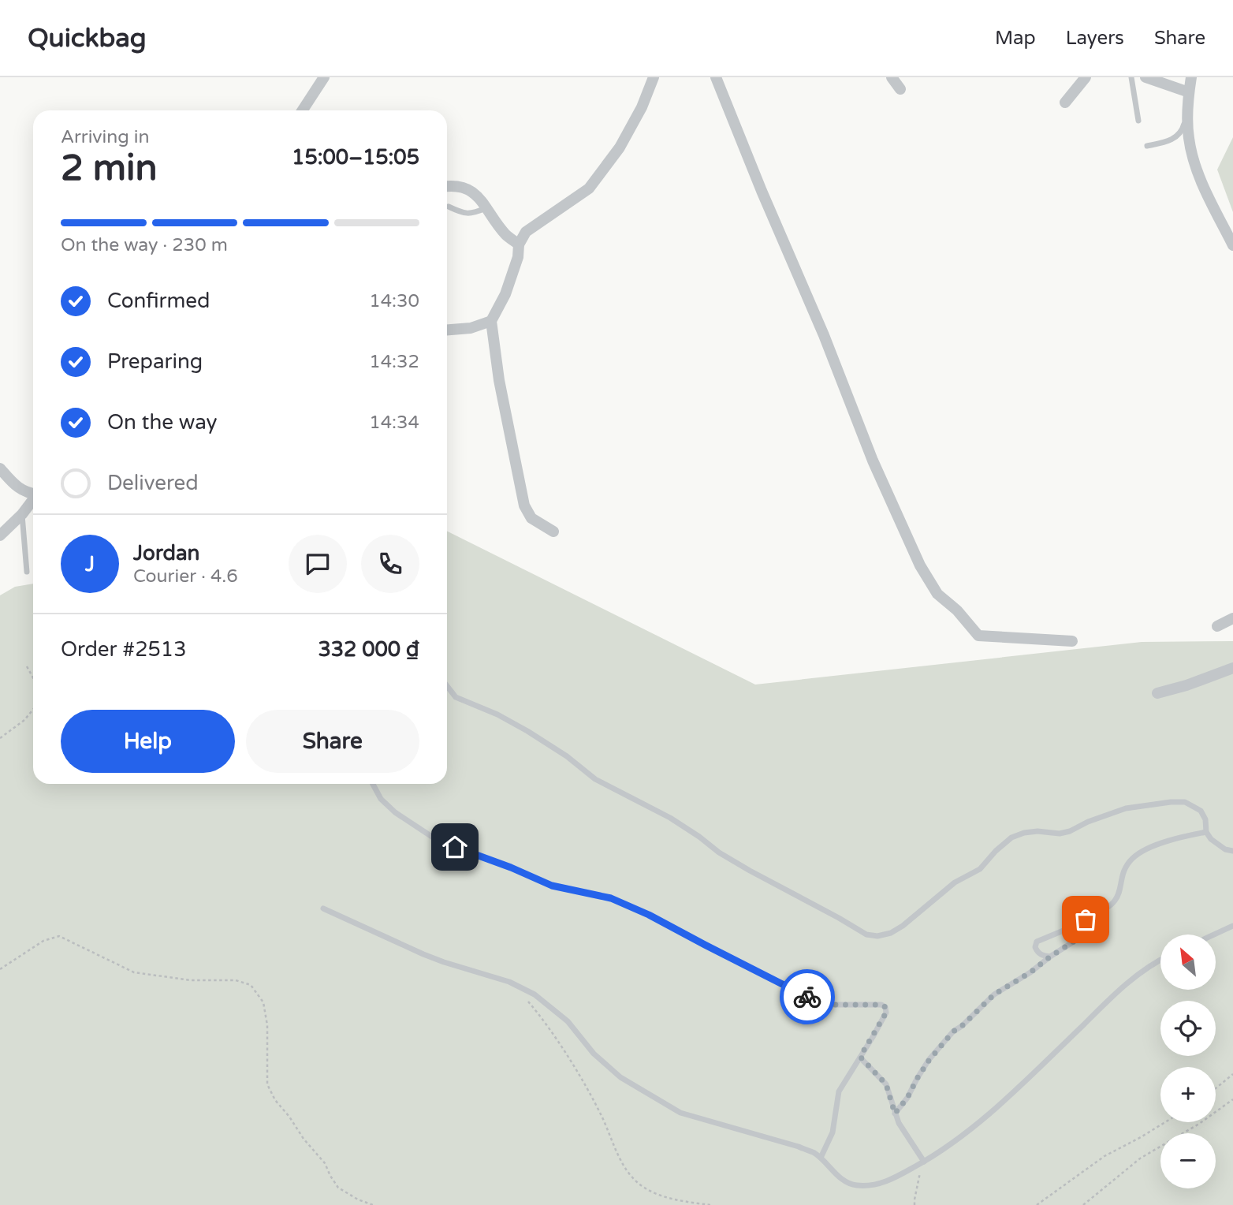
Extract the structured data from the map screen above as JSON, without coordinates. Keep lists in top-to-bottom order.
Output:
{
  "north": "top left",
  "page": {
    "header": "Quickbag",
    "nav": ["Map", "Layers", "Share"],
    "heading": ["2 min", "Arriving in", "15:00–15:05"],
    "panel": [
      "Jordan",
      "Courier · 4.6",
      "Order #2513",
      "332 000 ₫"
    ],
    "bar": "On the way · 230 m",
    "list": [
      ["Confirmed", "14:30"],
      ["Preparing", "14:32"],
      ["On the way", "14:34"],
      "Delivered"
    ],
    "round": "J",
    "buttons": ["Help", "Share"],
    "map_buttons": ["+", "−"]
  }
}
